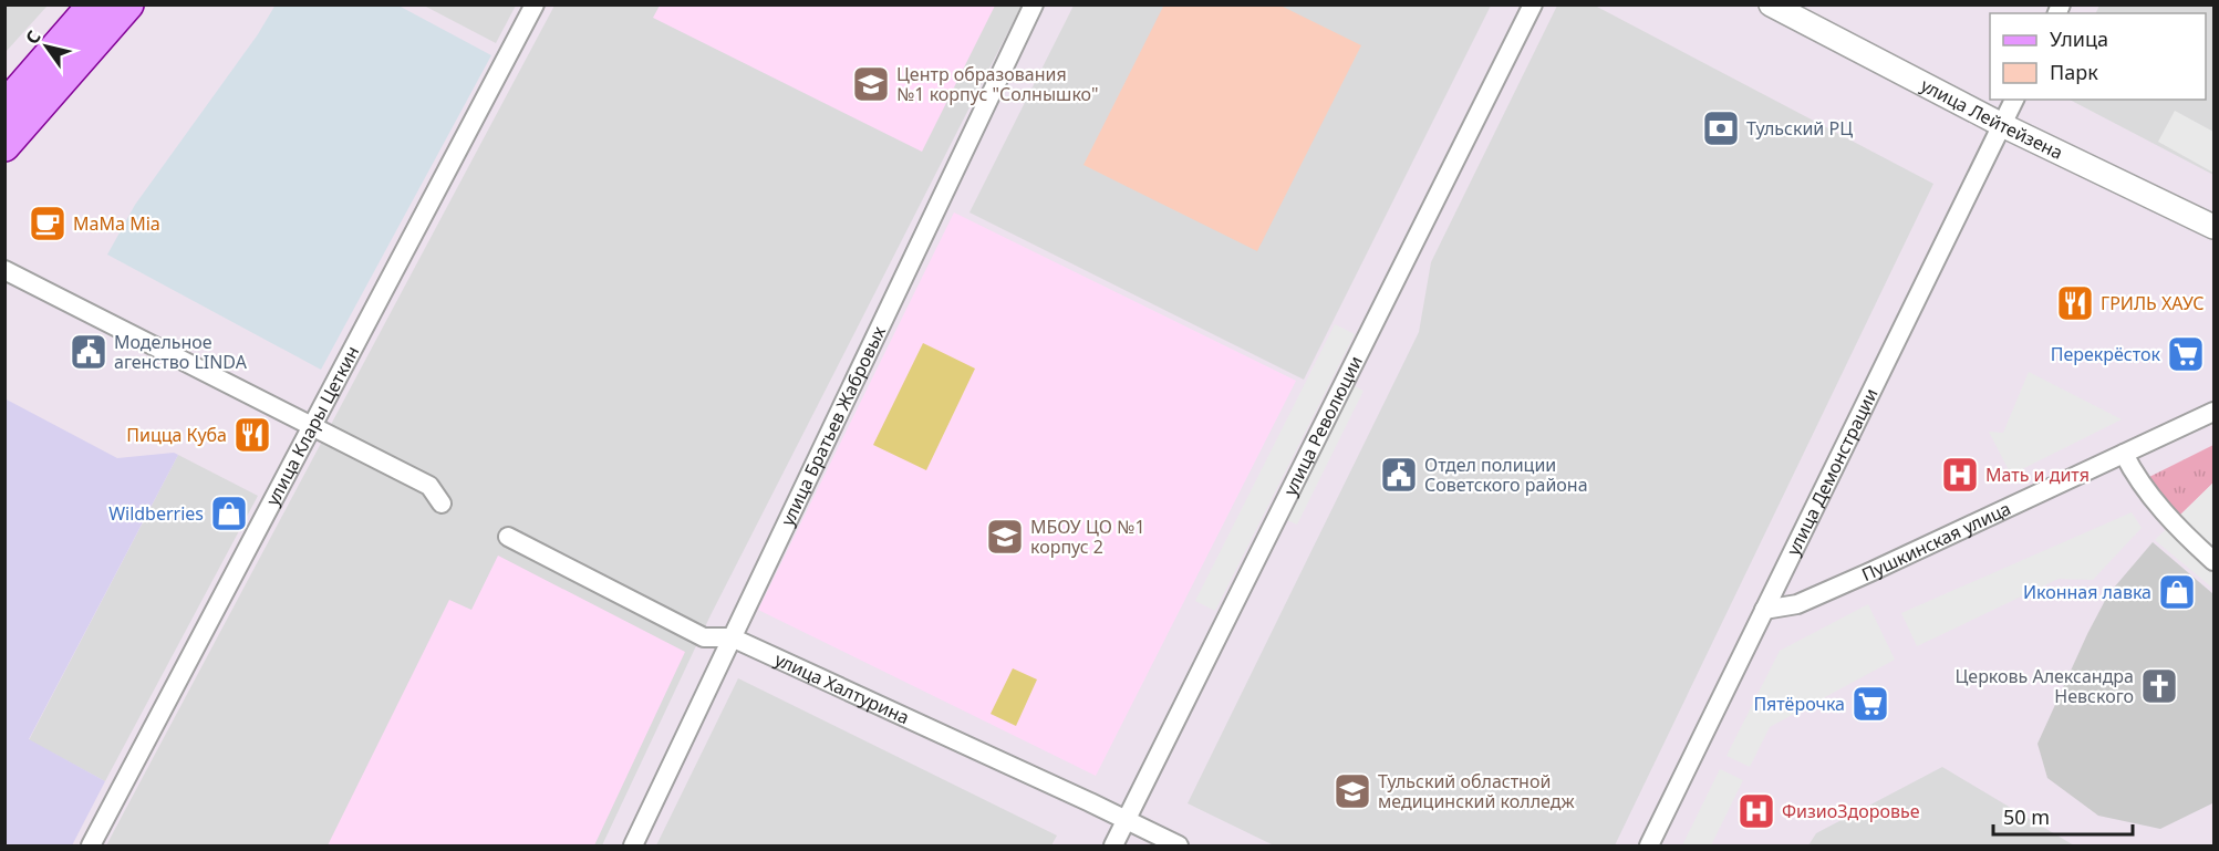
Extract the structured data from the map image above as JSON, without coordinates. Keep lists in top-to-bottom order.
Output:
{
  "streets": {
    "street": [
      "улица Лейтейзена",
      "улица Братьев Жабровых",
      "улица Революции",
      "улица Клары Цеткин",
      "улица Демонстрации",
      "Пушкинская улица",
      "улица Халтурина"
    ]
  },
  "crossings": [
    ["улица Лейтейзена", "улица Демонстрации"],
    ["улица Братьев Жабровых", "улица Халтурина"],
    ["улица Революции", "улица Халтурина"],
    ["улица Демонстрации", "Пушкинская улица"]
  ],
  "places": {
    "school or university": ["Центр образования №1 корпус \"Солнышко\"", "МБОУ ЦО №1 корпус 2", "Тульский областной медицинский колледж"],
    "bank": ["Тульский РЦ"],
    "cafe": ["MaMa Mia"],
    "restaurant": ["ГРИЛЬ ХАУС", "Пицца Куба"],
    "public building": ["Модельное агенство LINDA", "Отдел полиции Советского района"],
    "supermarket": ["Перекрёсток", "Пятёрочка"],
    "hospital": ["Мать и дитя", "ФизиоЗдоровье"],
    "shop": ["Wildberries", "Иконная лавка"],
    "church": ["Церковь Александра Невского"]
  },
  "legend": ["Улица", "Парк"],
  "scale_bar": "50 m",
  "north": "top left"
}
